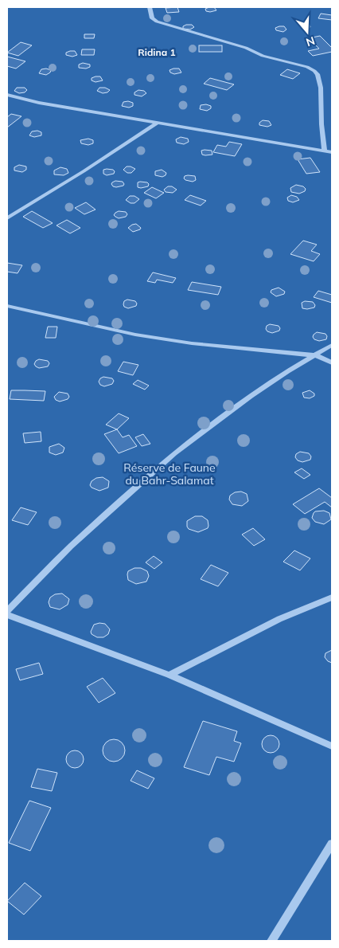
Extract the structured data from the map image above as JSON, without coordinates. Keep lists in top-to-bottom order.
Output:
{
  "districts": ["Ridina 1"],
  "parks": ["Réserve de Faune du Bahr-Salamat"],
  "north": "bottom"
}
